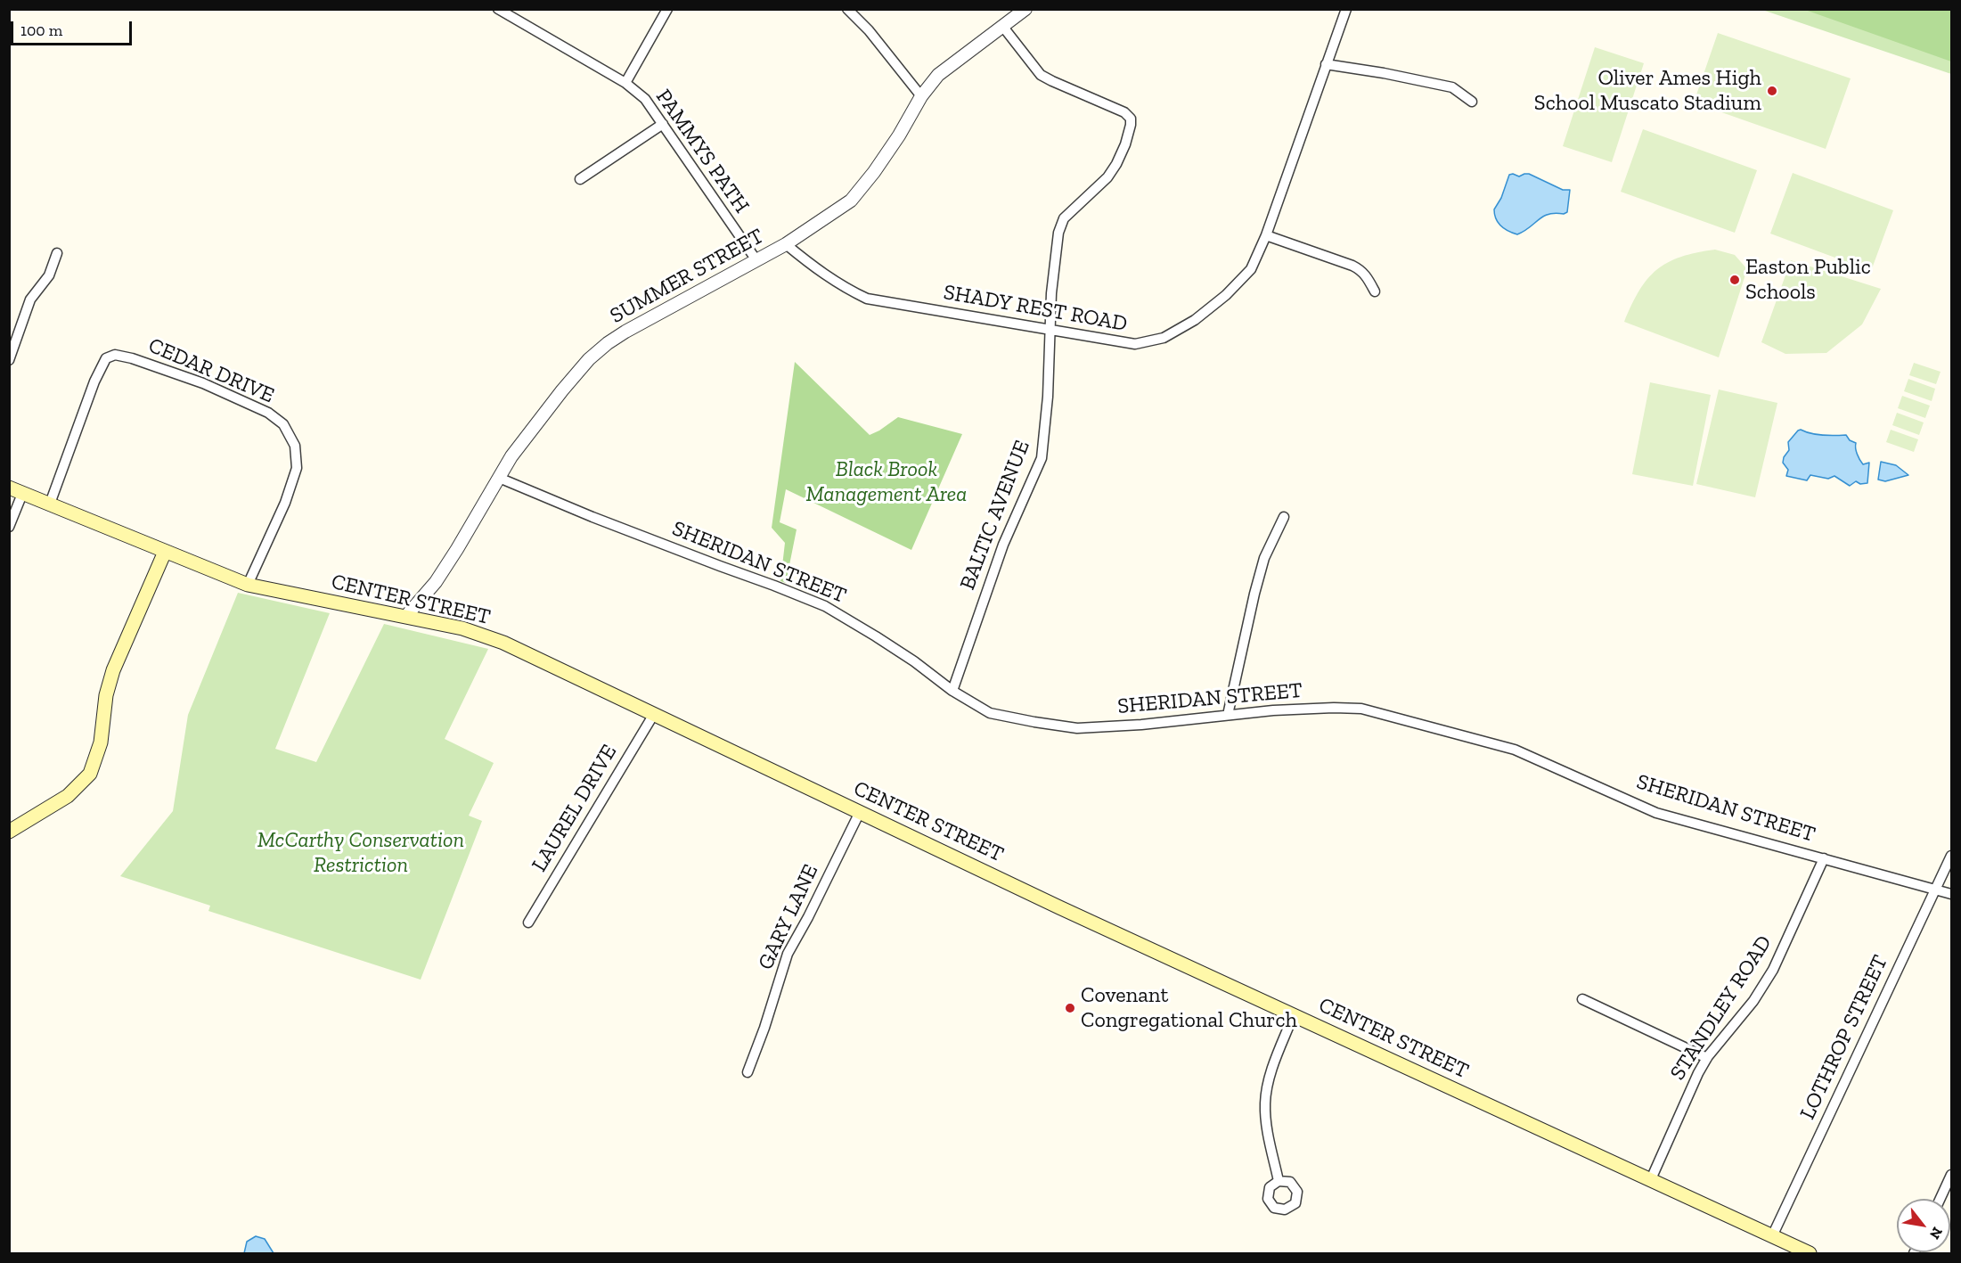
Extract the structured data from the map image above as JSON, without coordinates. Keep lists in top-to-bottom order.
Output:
{
  "streets": {
    "main road": ["CENTER STREET"],
    "street": [
      "PAMMYS PATH",
      "SUMMER STREET",
      "SHADY REST ROAD",
      "CEDAR DRIVE",
      "BALTIC AVENUE",
      "SHERIDAN STREET",
      "LAUREL DRIVE",
      "GARY LANE",
      "STANDLEY ROAD",
      "LOTHROP STREET"
    ]
  },
  "crossings": [
    ["PAMMYS PATH", "SUMMER STREET"],
    ["SUMMER STREET", "SHADY REST ROAD"],
    ["SUMMER STREET", "BALTIC AVENUE"],
    ["SUMMER STREET", "SHERIDAN STREET"],
    ["SUMMER STREET", "CENTER STREET"],
    ["SHADY REST ROAD", "BALTIC AVENUE"],
    ["CEDAR DRIVE", "CENTER STREET"],
    ["BALTIC AVENUE", "SHERIDAN STREET"],
    ["SHERIDAN STREET", "STANDLEY ROAD"],
    ["SHERIDAN STREET", "LOTHROP STREET"],
    ["CENTER STREET", "LAUREL DRIVE"],
    ["CENTER STREET", "GARY LANE"],
    ["CENTER STREET", "STANDLEY ROAD"],
    ["CENTER STREET", "LOTHROP STREET"]
  ],
  "parks": ["Black Brook Management Area", "McCarthy Conservation Restriction"],
  "places": ["Oliver Ames High School Muscato Stadium", "Easton Public Schools", "Covenant Congregational Church"],
  "scale_bar": "100 m",
  "north": "bottom right"
}
